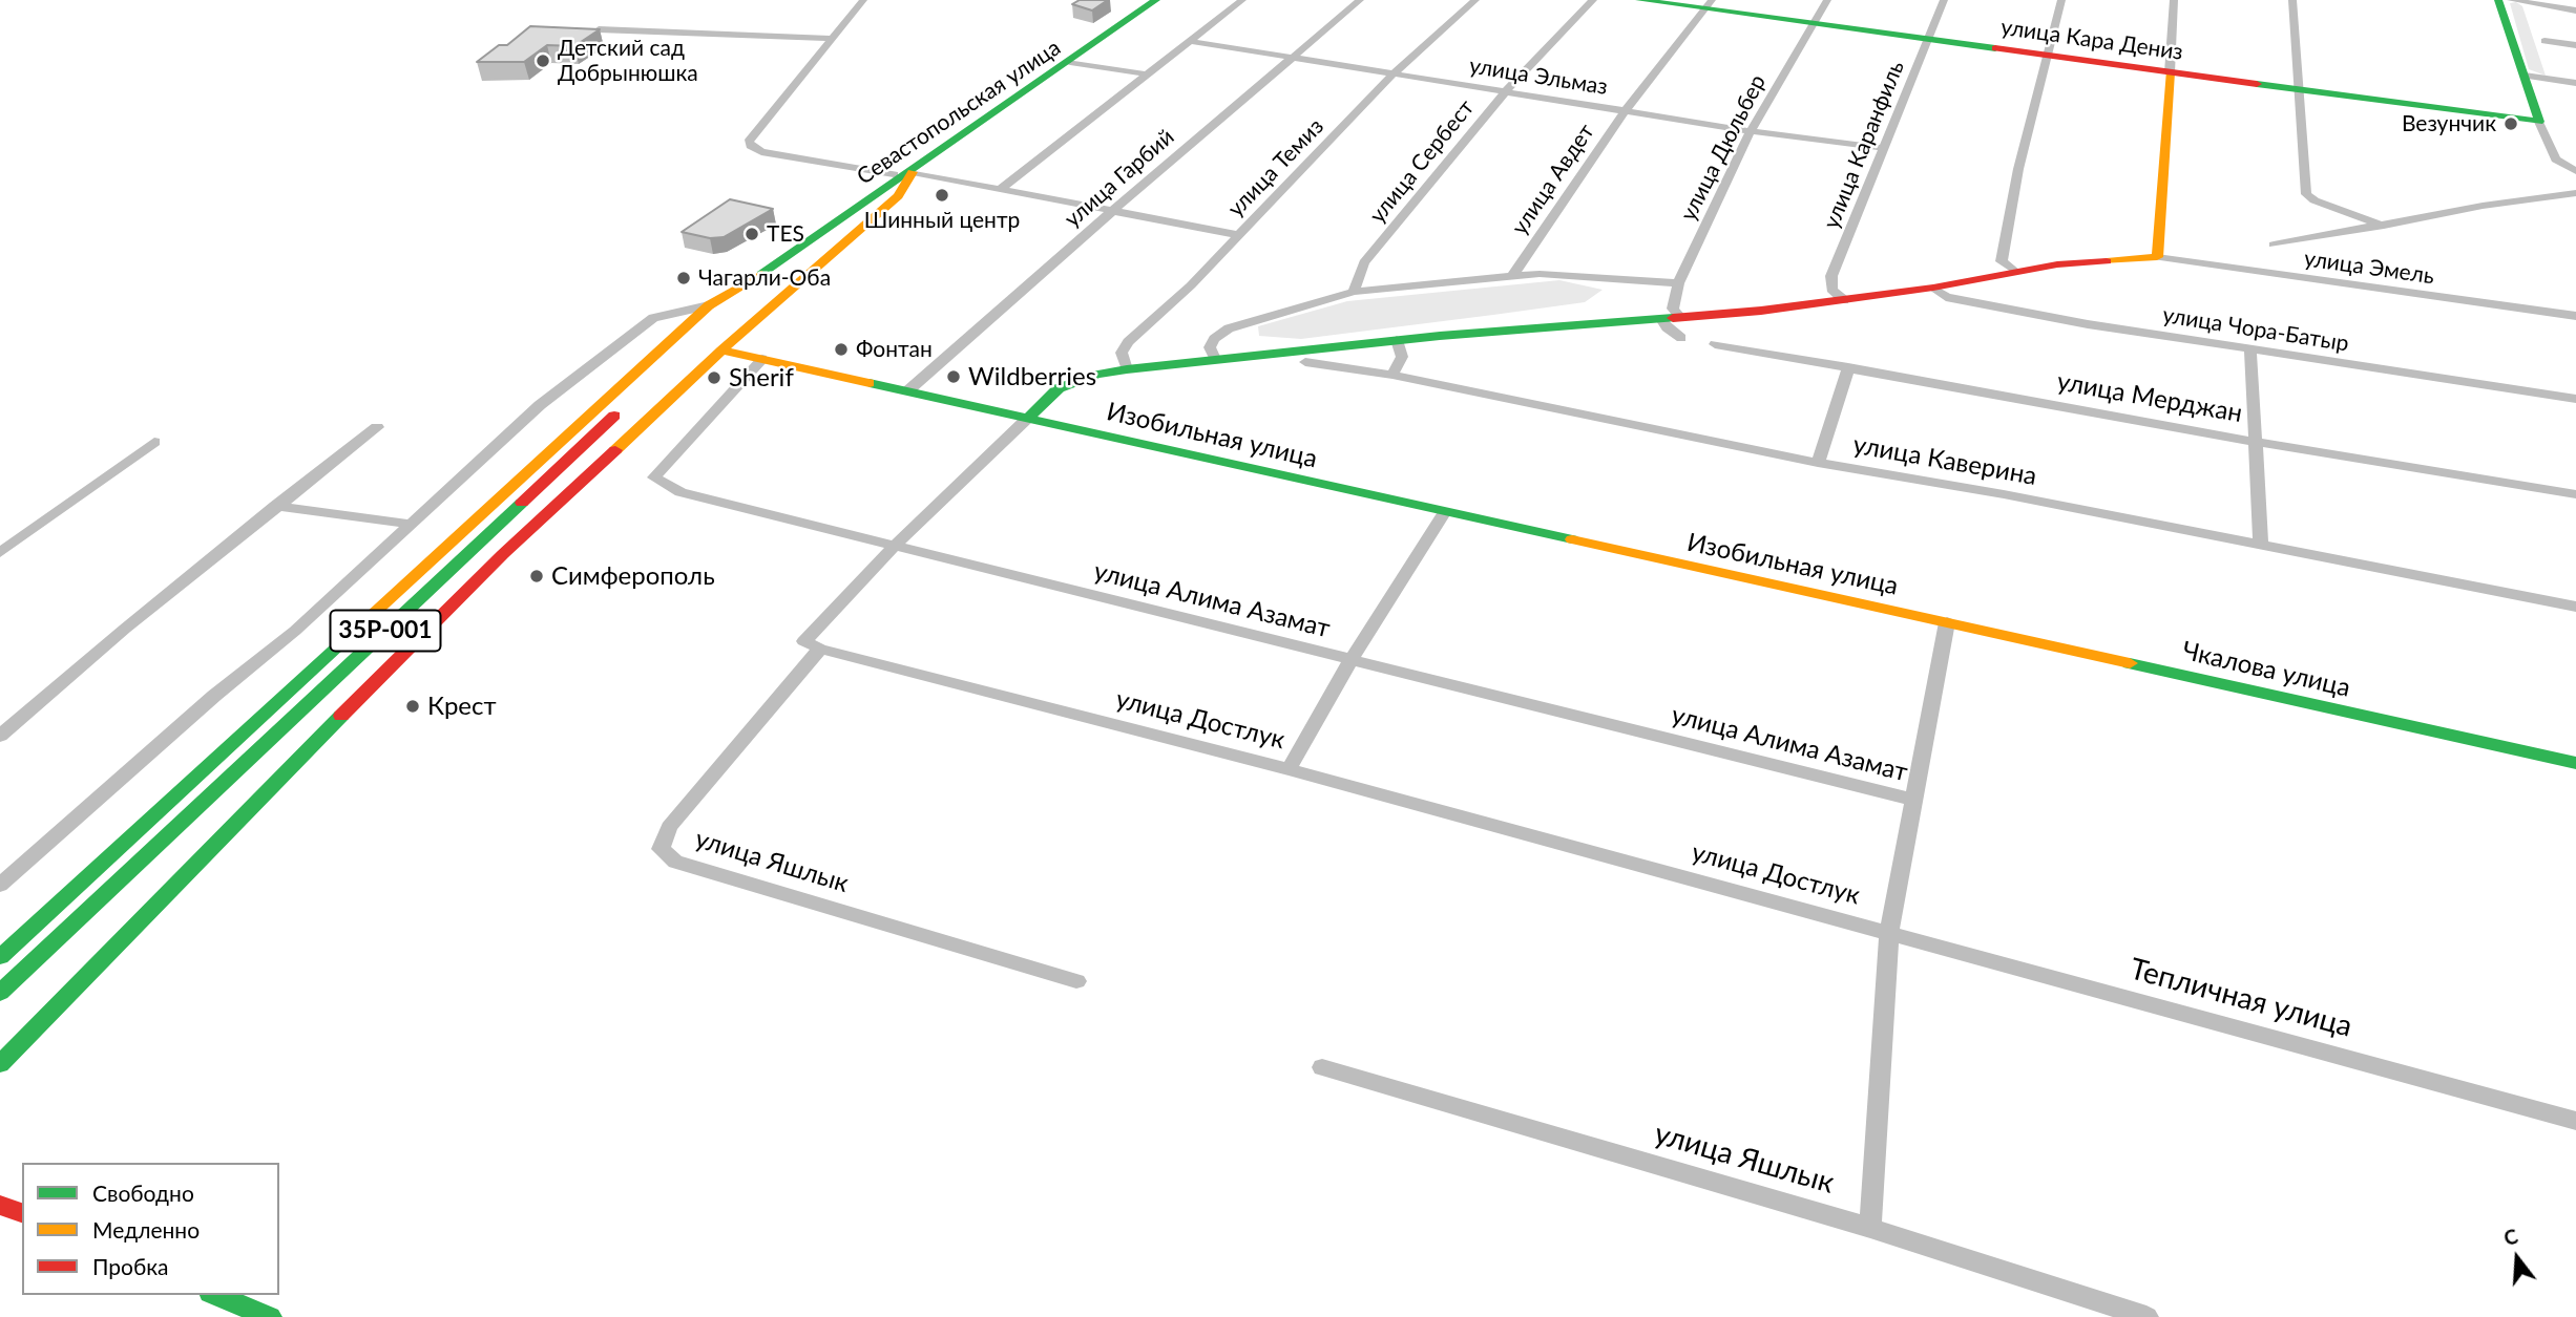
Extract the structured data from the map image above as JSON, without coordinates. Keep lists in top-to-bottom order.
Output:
{
  "streets": {
    "main road": [
      "улица Кара Дениз",
      "Севастопольская улица",
      "Изобильная улица",
      "35Р-001",
      "Чкалова улица"
    ],
    "street": [
      "улица Эльмаз",
      "улица Каранфиль",
      "улица Дюльбер",
      "улица Сербест",
      "улица Темиз",
      "улица Гарбий",
      "улица Авдет",
      "улица Эмель",
      "улица Чора-Батыр",
      "улица Мерджан",
      "улица Каверина",
      "улица Алима Азамат",
      "улица Достлук",
      "улица Яшлык",
      "Тепличная улица"
    ]
  },
  "crossings": [
    ["улица Кара Дениз", "улица Каранфиль"],
    ["улица Кара Дениз", "улица Дюльбер"],
    ["улица Кара Дениз", "улица Авдет"],
    ["улица Эльмаз", "улица Каранфиль"],
    ["улица Эльмаз", "улица Дюльбер"],
    ["улица Эльмаз", "улица Сербест"],
    ["улица Эльмаз", "улица Темиз"],
    ["улица Эльмаз", "улица Гарбий"],
    ["улица Эльмаз", "улица Авдет"],
    ["Севастопольская улица", "35Р-001"],
    ["улица Гарбий", "Изобильная улица"],
    ["Изобильная улица", "улица Алима Азамат"],
    ["Изобильная улица", "Чкалова улица"],
    ["улица Достлук", "улица Яшлык"],
    ["улица Достлук", "Тепличная улица"]
  ],
  "places": [
    "Детский сад Добрынюшка",
    "Везунчик",
    "Шинный центр",
    "TES",
    "Чагарли-Оба",
    "Фонтан",
    "Wildberries",
    "Sherif",
    "Симферополь",
    "Крест"
  ],
  "legend": ["Свободно", "Медленно", "Пробка"],
  "north": "top"
}
